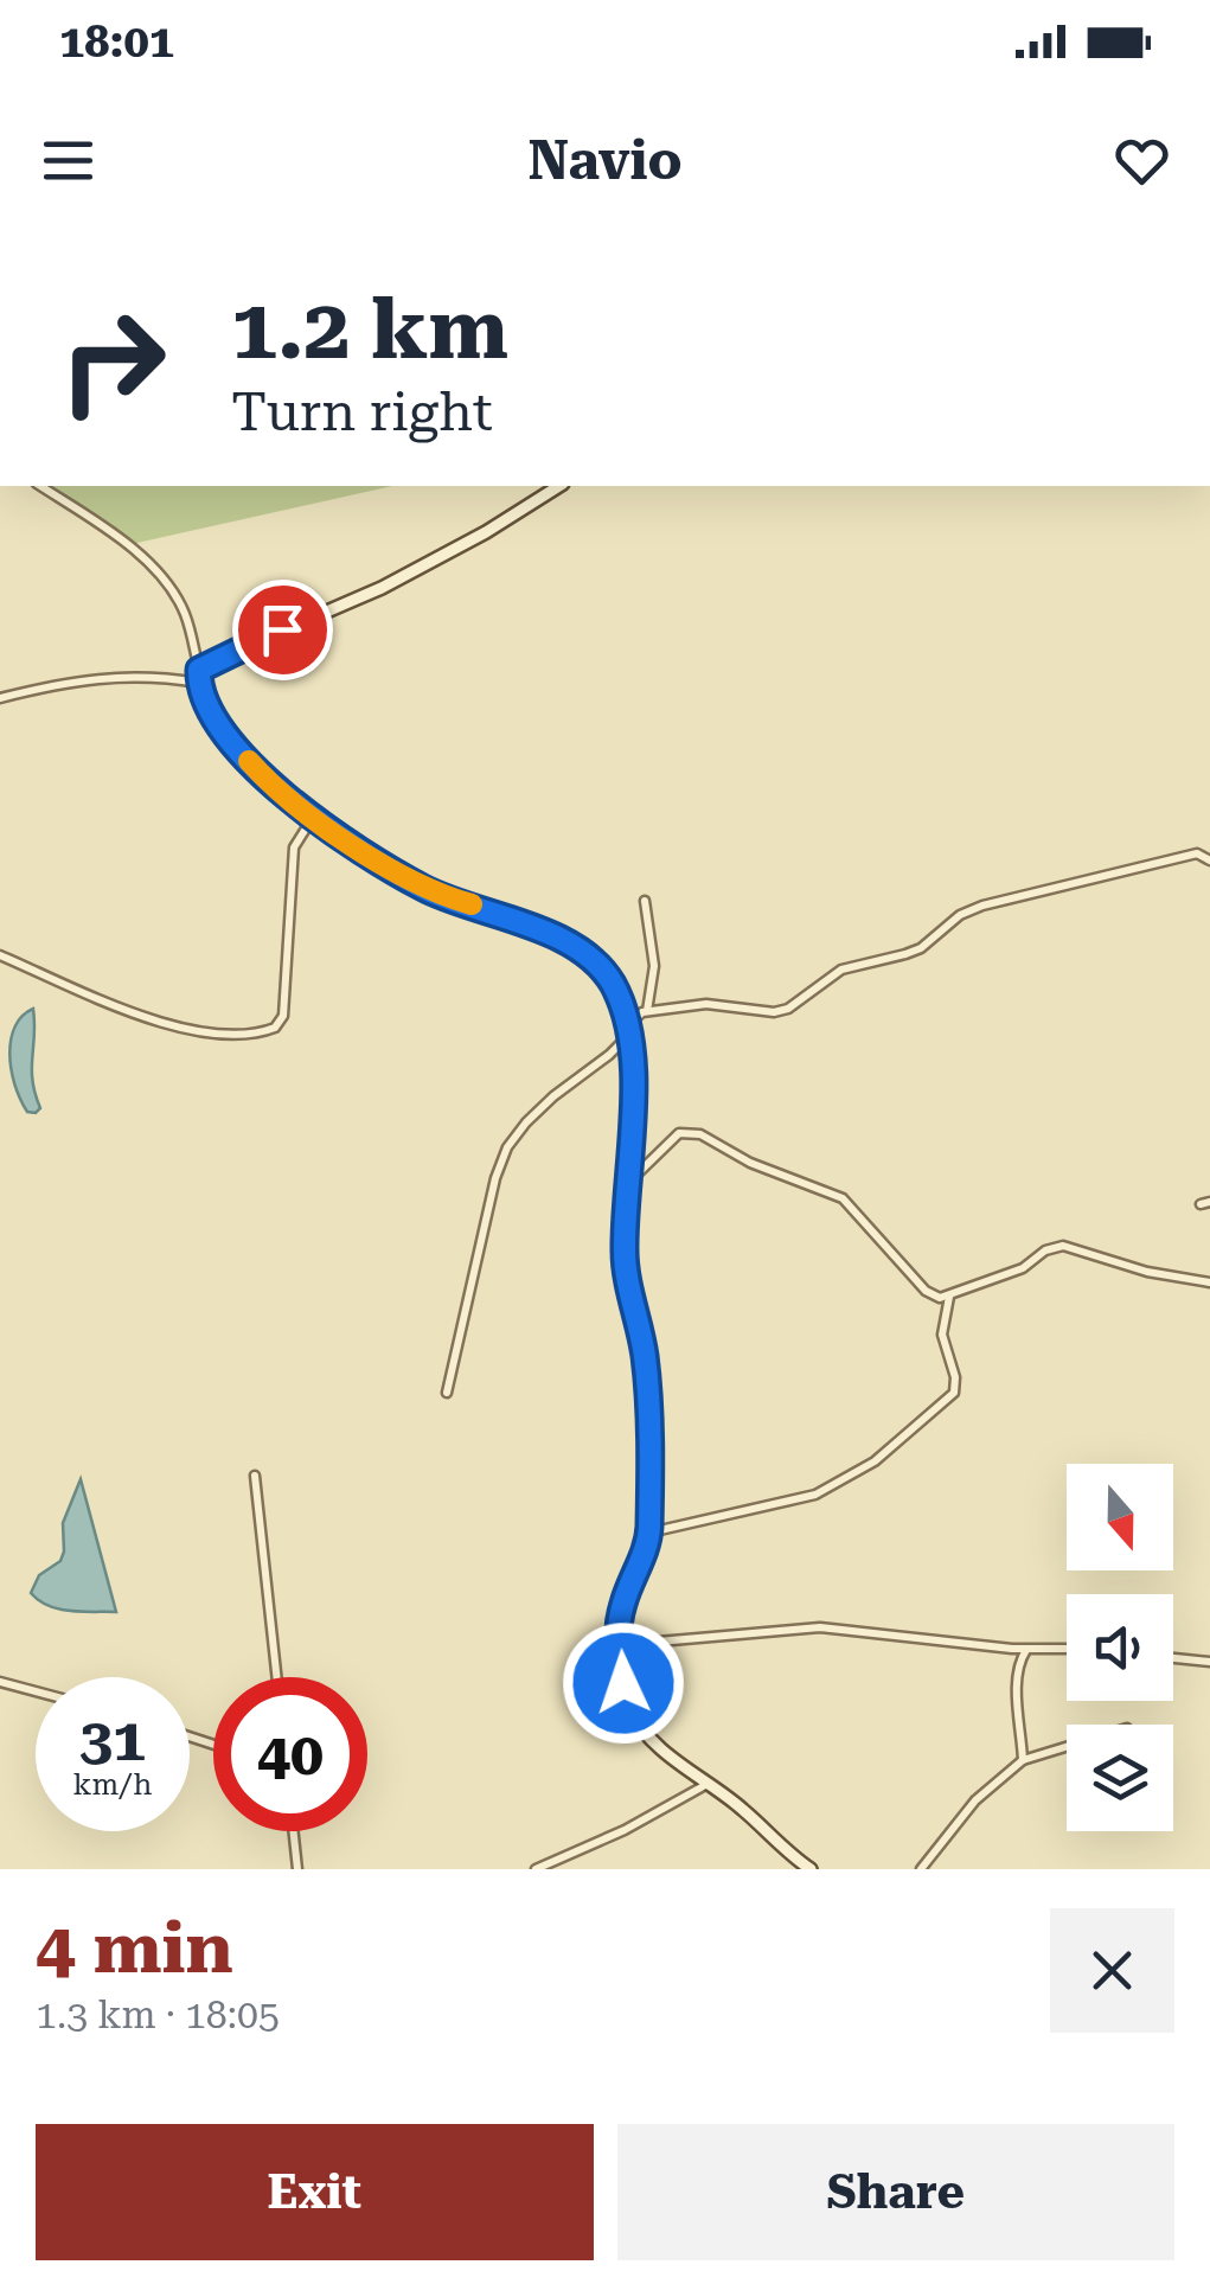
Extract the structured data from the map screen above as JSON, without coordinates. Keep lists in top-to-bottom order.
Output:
{
  "north": "bottom",
  "page": {
    "status": "18:01",
    "header": "Navio",
    "turn": ["1.2 km", "Turn right"],
    "speed": "31 km/h",
    "limit": "40",
    "heading": ["4 min", "1.3 km · 18:05"],
    "buttons": ["Exit", "Share"]
  }
}
